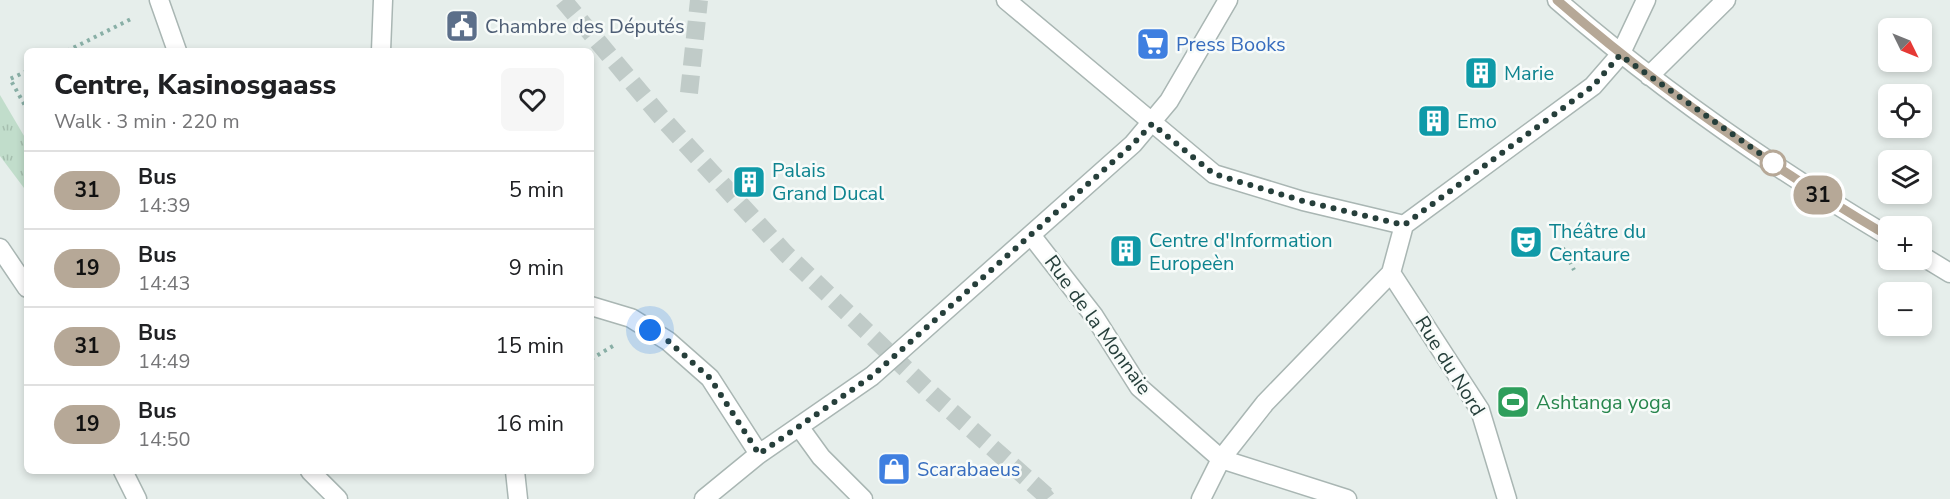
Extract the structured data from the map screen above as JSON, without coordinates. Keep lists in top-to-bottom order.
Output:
{
  "streets": {
    "street": ["Rue de la Monnaie", "Rue du Nord"]
  },
  "places": {
    "public building": ["Chambre des Députés"],
    "supermarket": ["Press Books"],
    "building": [
      "Marie",
      "Emo",
      "Palais Grand Ducal",
      "Centre d'Information Europeèn"
    ],
    "theatre": ["Théâtre du Centaure"],
    "sports": ["Ashtanga yoga"],
    "shop": ["Scarabaeus"]
  },
  "lines": ["bus line 31"],
  "north": "bottom right",
  "page": {
    "on_map": "31",
    "map_buttons": ["+", "−"],
    "heading": ["Centre, Kasinosgaass", "Walk · 3 min · 220 m"],
    "list": [
      {
        "mark": "31",
        "name": "Bus",
        "note": "14:39",
        "value": "5 min"
      },
      {
        "mark": "19",
        "name": "Bus",
        "note": "14:43",
        "value": "9 min"
      },
      {
        "mark": "31",
        "name": "Bus",
        "note": "14:49",
        "value": "15 min"
      },
      {
        "mark": "19",
        "name": "Bus",
        "note": "14:50",
        "value": "16 min"
      }
    ]
  }
}
